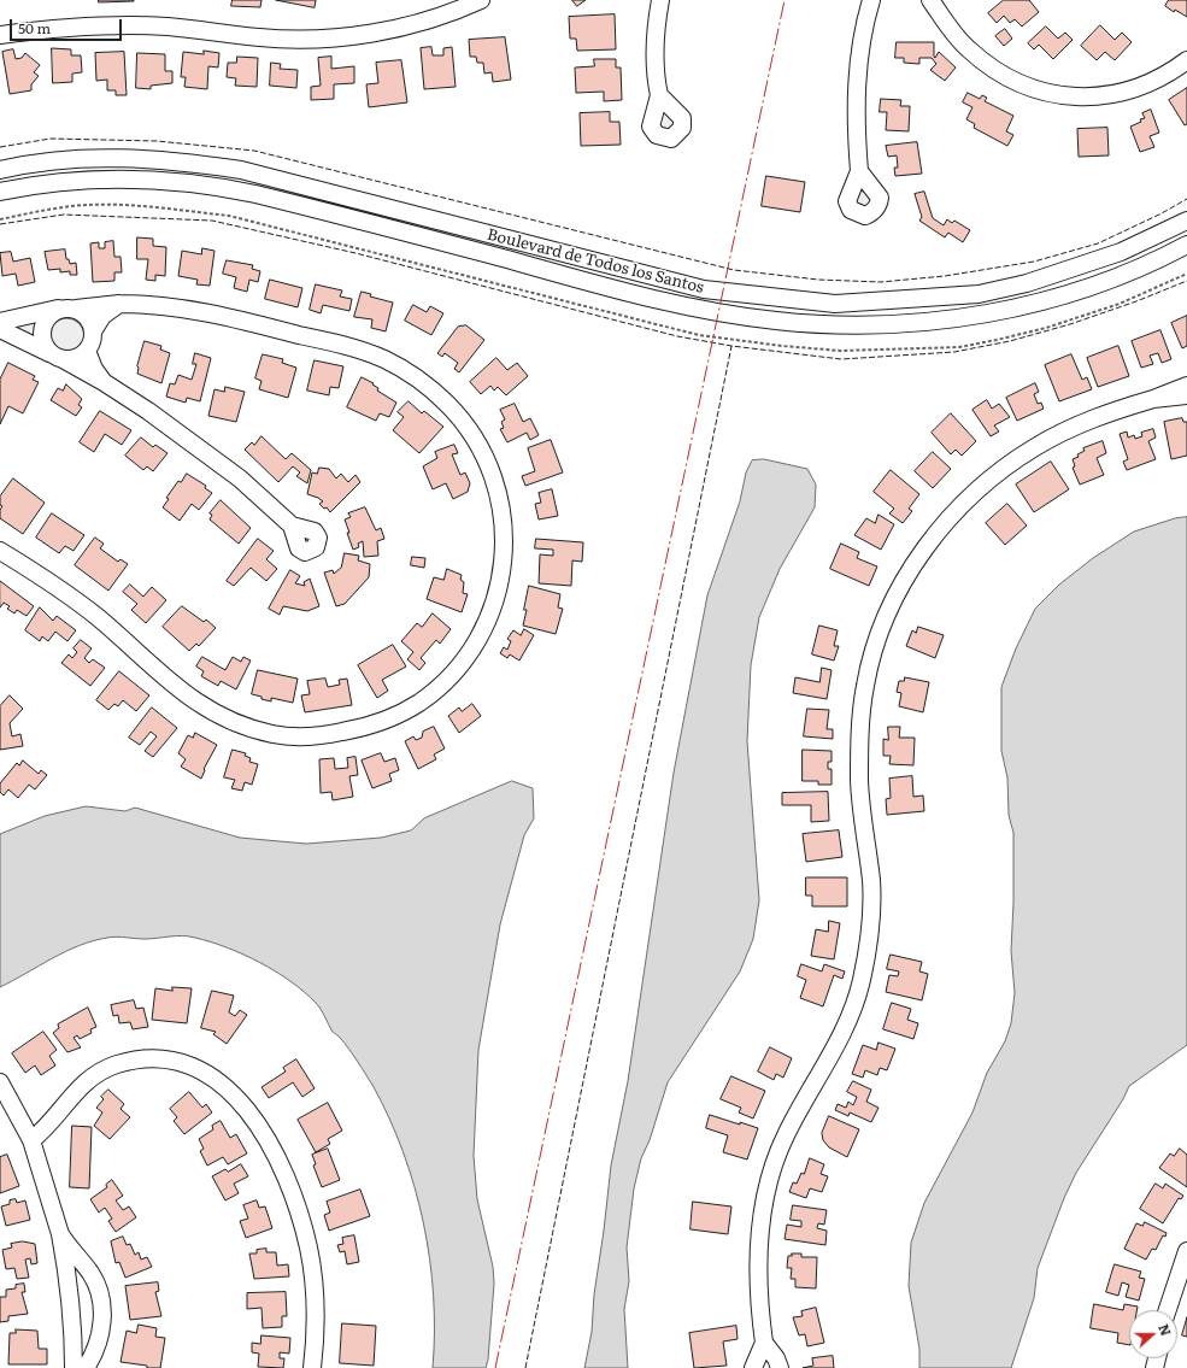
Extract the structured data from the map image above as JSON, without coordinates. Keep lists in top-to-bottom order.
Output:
{
  "streets": {
    "street": ["Boulevard de Todos los Santos"]
  },
  "scale_bar": "50 m",
  "north": "right"
}
